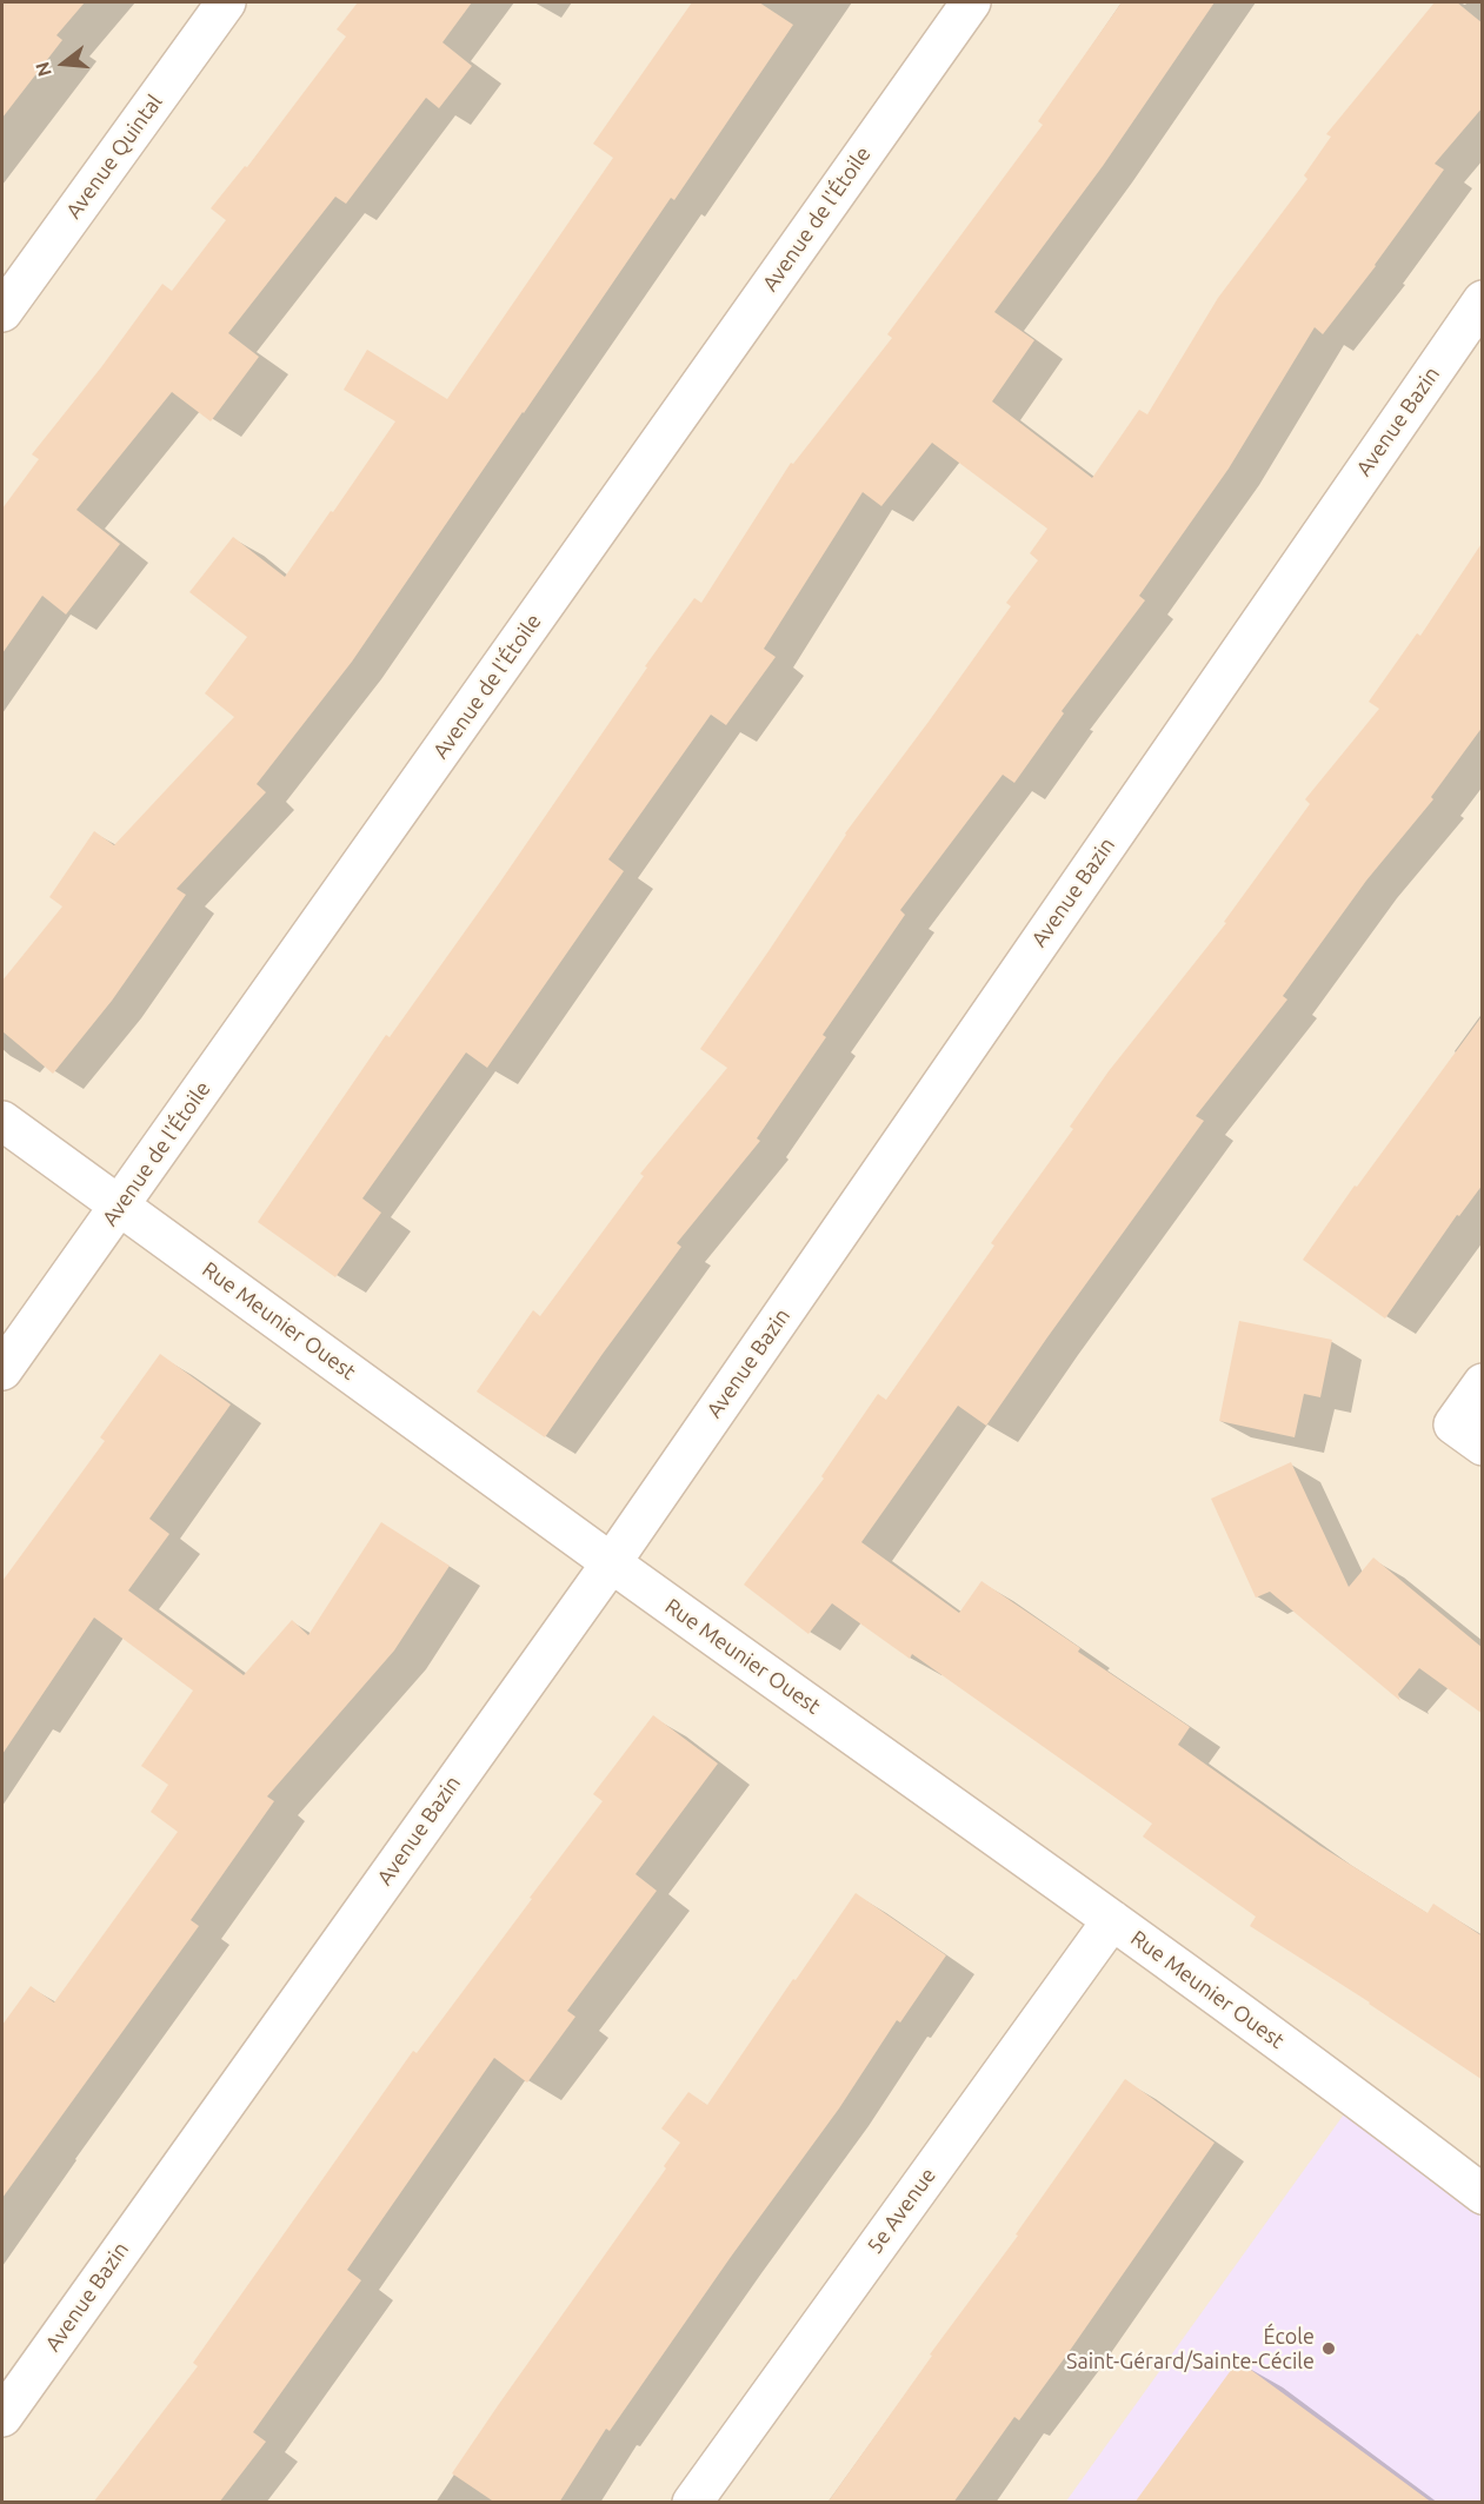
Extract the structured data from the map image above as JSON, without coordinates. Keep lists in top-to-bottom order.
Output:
{
  "streets": {
    "street": [
      "Avenue Quintal",
      "Avenue de l'Étoile",
      "Avenue Bazin",
      "Rue Meunier Ouest",
      "5e Avenue"
    ]
  },
  "crossings": [
    ["Avenue de l'Étoile", "Rue Meunier Ouest"],
    ["Avenue Bazin", "Rue Meunier Ouest"],
    ["Rue Meunier Ouest", "5e Avenue"]
  ],
  "places": ["École Saint-Gérard/Sainte-Cécile"],
  "north": "left"
}
